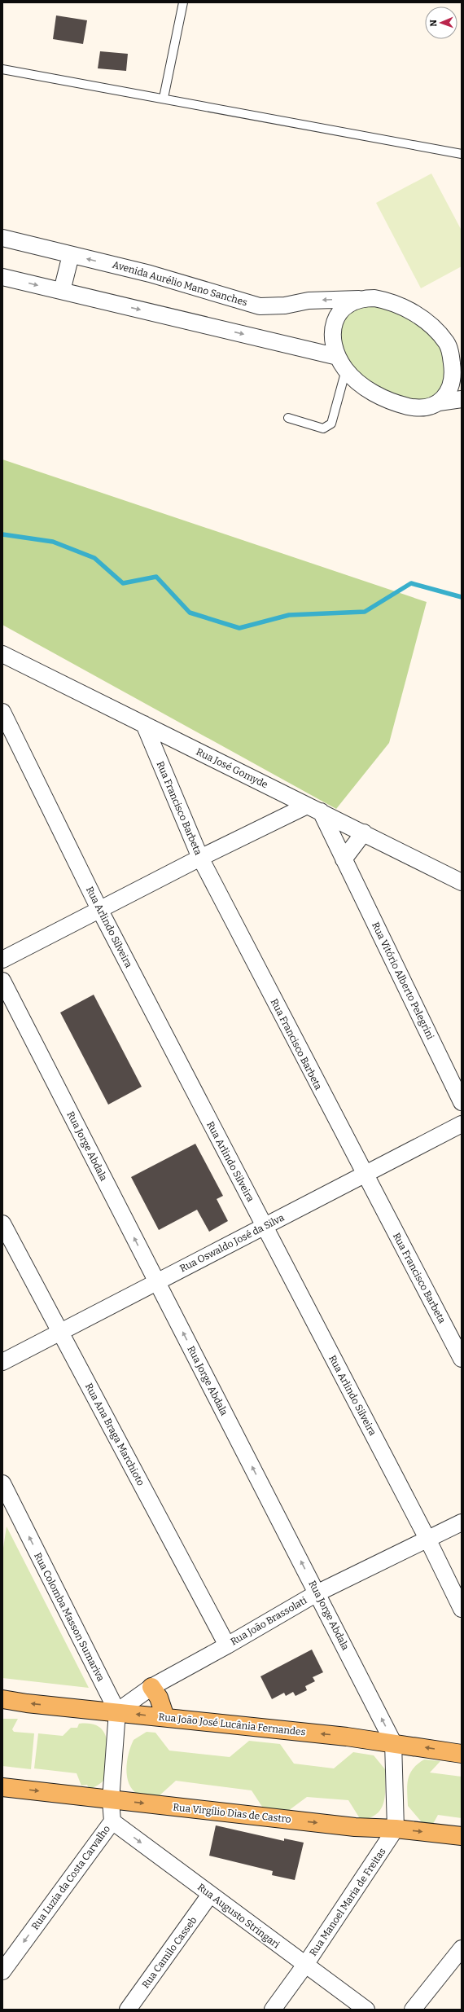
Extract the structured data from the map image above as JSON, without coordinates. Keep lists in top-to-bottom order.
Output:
{
  "streets": {
    "main road": ["Rua João José Lucânia Fernandes", "Rua Virgílio Dias de Castro"],
    "street": [
      "Avenida Aurélio Mano Sanches",
      "Rua José Gomyde",
      "Rua Francisco Barbeta",
      "Rua Arlindo Silveira",
      "Rua Vitório Alberto Pelegrini",
      "Rua Jorge Abdala",
      "Rua Oswaldo José da Silva",
      "Rua Ana Braga Marchioto",
      "Rua Colomba Masson Sumariva",
      "Rua João Brassolati",
      "Rua Luzia da Costa Carvalho",
      "Rua Manoel Maria de Freitas",
      "Rua Augusto Stringari",
      "Rua Camilo Casseb"
    ]
  },
  "crossings": [
    ["Rua José Gomyde", "Rua Francisco Barbeta"],
    ["Rua José Gomyde", "Rua Vitório Alberto Pelegrini"],
    ["Rua Francisco Barbeta", "Rua Oswaldo José da Silva"],
    ["Rua Arlindo Silveira", "Rua Oswaldo José da Silva"],
    ["Rua Arlindo Silveira", "Rua João Brassolati"],
    ["Rua Jorge Abdala", "Rua Oswaldo José da Silva"],
    ["Rua Jorge Abdala", "Rua João Brassolati"],
    ["Rua Jorge Abdala", "Rua João José Lucânia Fernandes"],
    ["Rua Jorge Abdala", "Rua Virgílio Dias de Castro"],
    ["Rua Jorge Abdala", "Rua Manoel Maria de Freitas"],
    ["Rua Oswaldo José da Silva", "Rua Ana Braga Marchioto"],
    ["Rua Ana Braga Marchioto", "Rua João Brassolati"],
    ["Rua Colomba Masson Sumariva", "Rua João Brassolati"],
    ["Rua Colomba Masson Sumariva", "Rua João José Lucânia Fernandes"],
    ["Rua Colomba Masson Sumariva", "Rua Luzia da Costa Carvalho"],
    ["Rua João Brassolati", "Rua João José Lucânia Fernandes"],
    ["Rua João Brassolati", "Rua Luzia da Costa Carvalho"],
    ["Rua João José Lucânia Fernandes", "Rua Luzia da Costa Carvalho"],
    ["Rua Virgílio Dias de Castro", "Rua Luzia da Costa Carvalho"],
    ["Rua Virgílio Dias de Castro", "Rua Manoel Maria de Freitas"],
    ["Rua Luzia da Costa Carvalho", "Rua Augusto Stringari"],
    ["Rua Manoel Maria de Freitas", "Rua Augusto Stringari"],
    ["Rua Augusto Stringari", "Rua Camilo Casseb"]
  ],
  "one_way": [
    "Rua Jorge Abdala",
    "Rua Colomba Masson Sumariva",
    "Rua João José Lucânia Fernandes",
    "Rua Virgílio Dias de Castro",
    "Rua Luzia da Costa Carvalho",
    "Rua Augusto Stringari"
  ],
  "north": "left"
}
